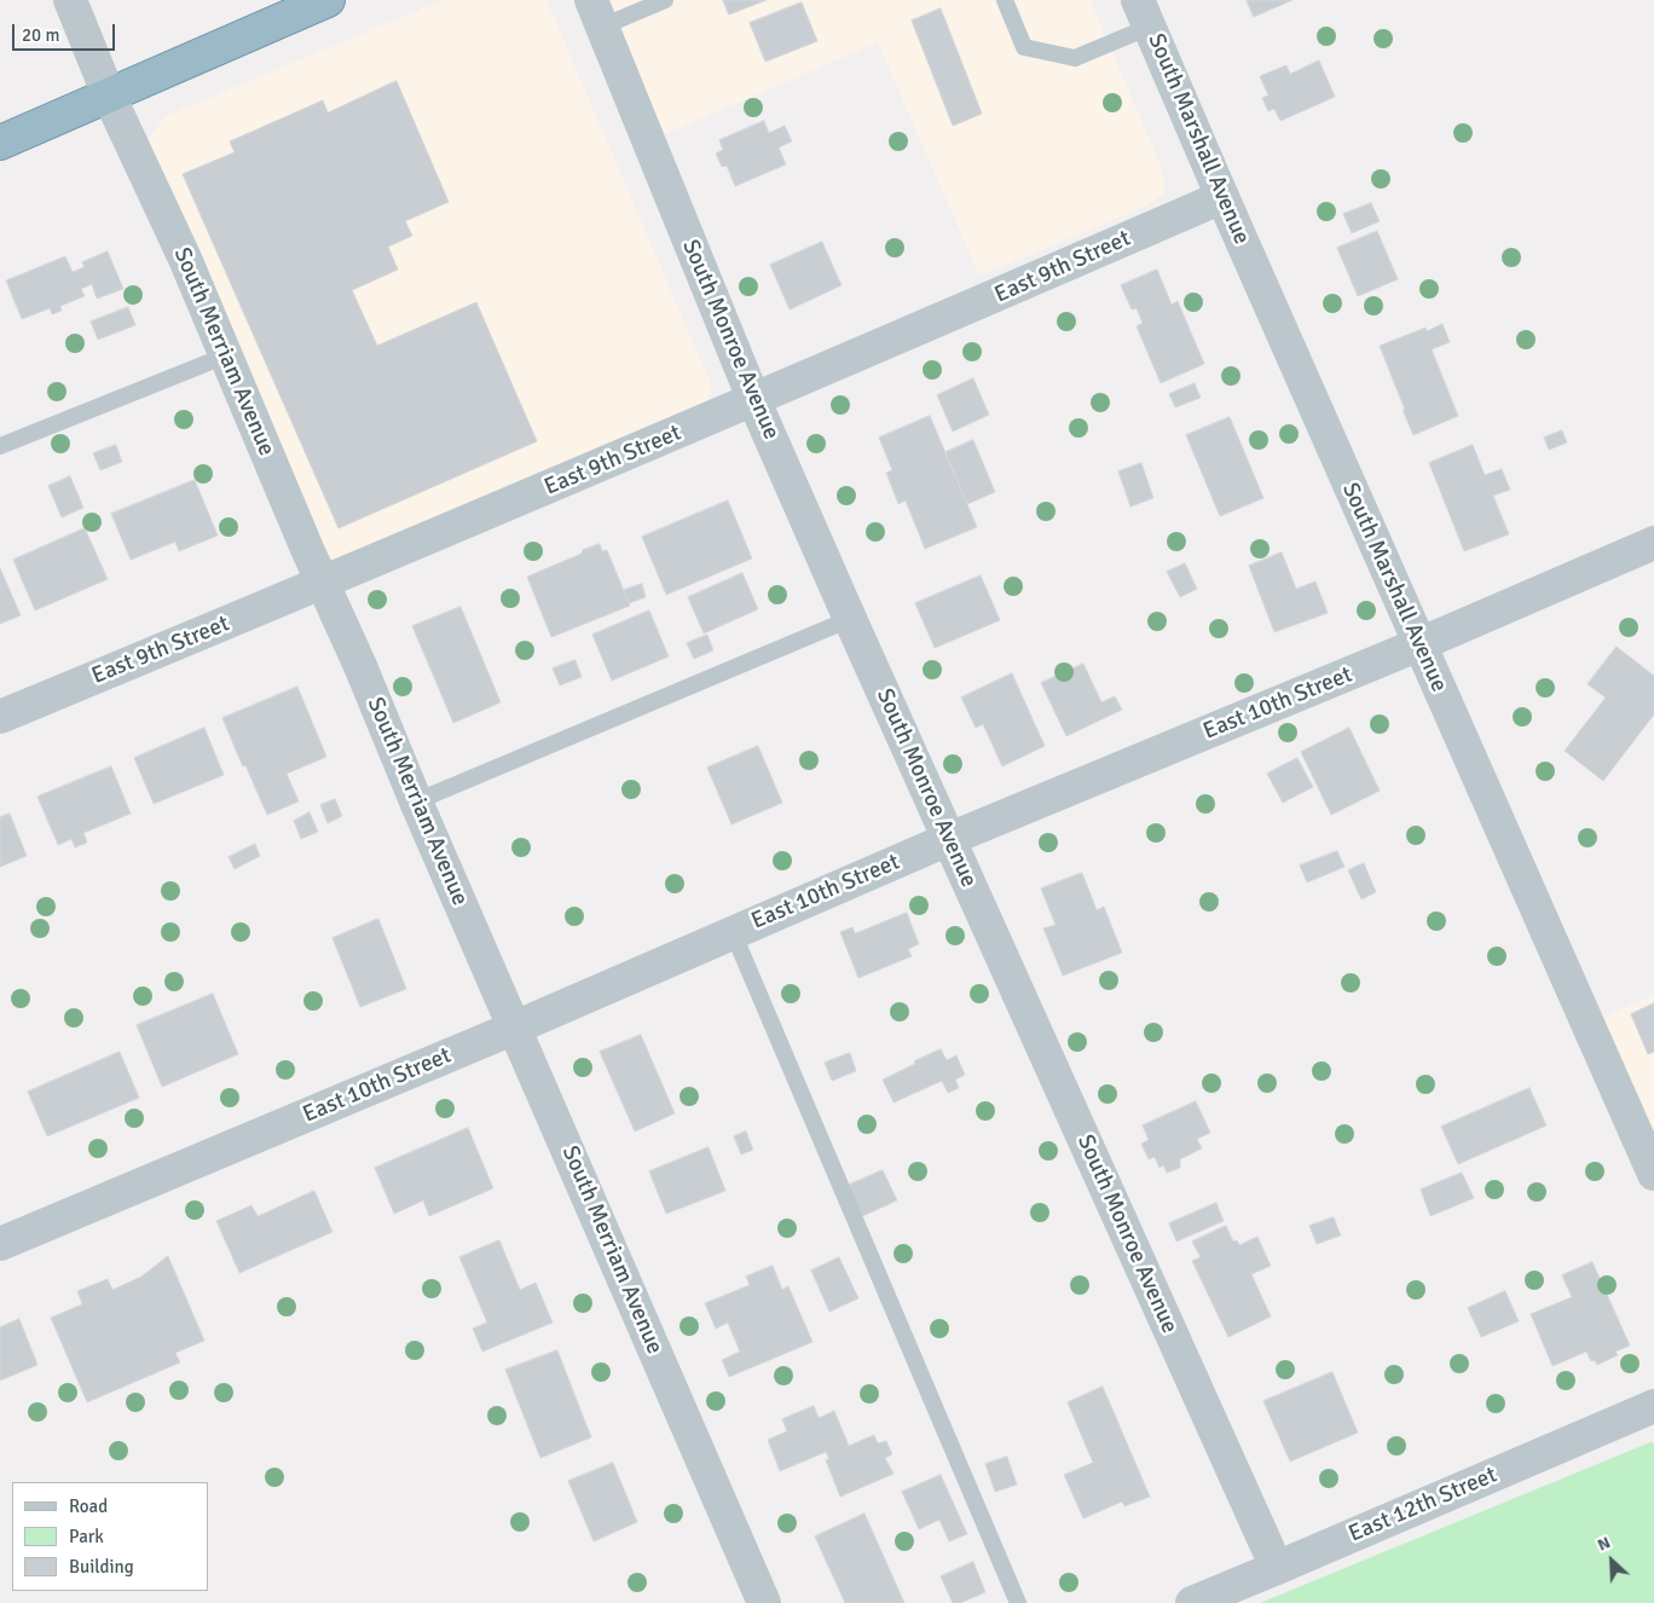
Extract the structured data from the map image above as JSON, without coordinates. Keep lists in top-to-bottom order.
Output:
{
  "streets": {
    "street": [
      "South Marshall Avenue",
      "East 9th Street",
      "South Monroe Avenue",
      "South Merriam Avenue",
      "East 10th Street",
      "East 12th Street"
    ]
  },
  "crossings": [
    ["South Marshall Avenue", "East 9th Street"],
    ["South Marshall Avenue", "East 10th Street"],
    ["East 9th Street", "South Monroe Avenue"],
    ["East 9th Street", "South Merriam Avenue"],
    ["South Monroe Avenue", "East 10th Street"],
    ["South Monroe Avenue", "East 12th Street"],
    ["South Merriam Avenue", "East 10th Street"]
  ],
  "legend": ["Road", "Park", "Building"],
  "scale_bar": "20 m",
  "north": "top left"
}
